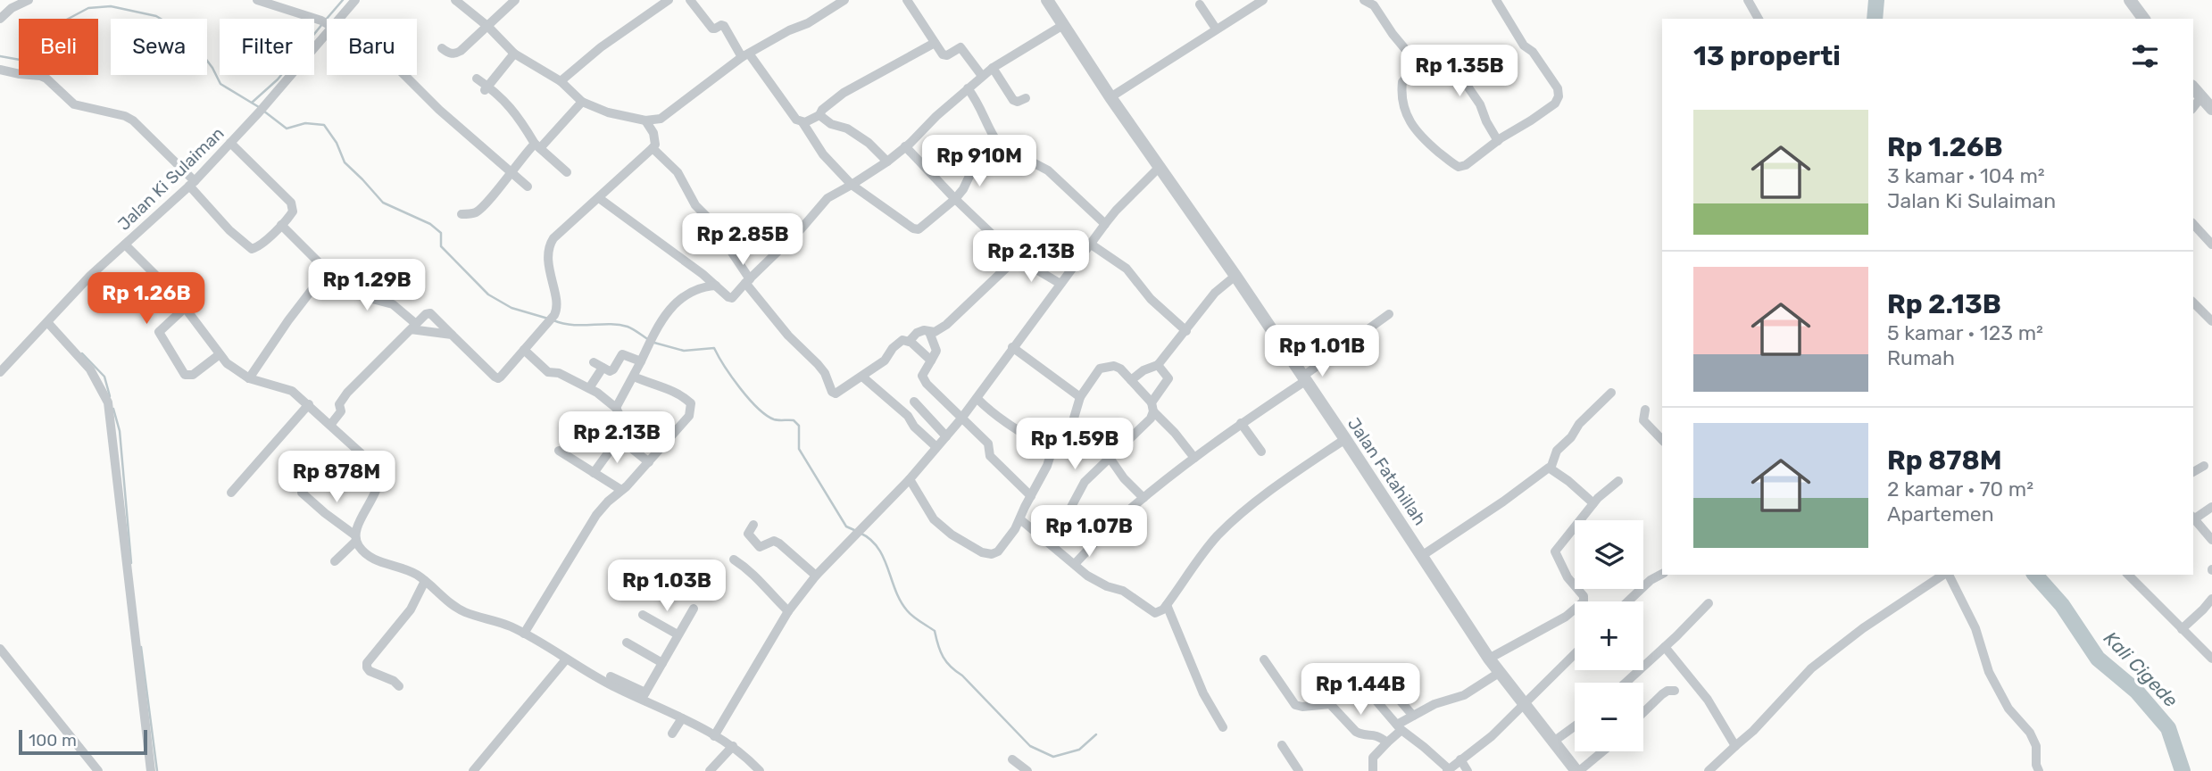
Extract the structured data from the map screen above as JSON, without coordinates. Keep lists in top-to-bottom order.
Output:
{
  "streets": {
    "street": ["Jalan Ki Sulaiman", "Jalan Fatahillah"]
  },
  "water": ["Kali Cigede"],
  "scale_bar": "100 m",
  "page": {
    "chip": [
      "Beli",
      "Sewa",
      "Filter",
      "Baru"
    ],
    "heading": "13 properti",
    "price": [
      "Rp 1.35B",
      "Rp 910M",
      "Rp 2.85B",
      "Rp 2.13B",
      "Rp 1.29B",
      "Rp 1.26B",
      "Rp 1.01B",
      "Rp 2.13B",
      "Rp 1.59B",
      "Rp 878M",
      "Rp 1.07B",
      "Rp 1.03B",
      "Rp 1.44B"
    ],
    "list": [
      {
        "name": "Rp 1.26B",
        "note": "3 kamar · 104 m² · Jalan Ki Sulaiman"
      },
      {
        "name": "Rp 2.13B",
        "note": "5 kamar · 123 m² · Rumah"
      },
      {
        "name": "Rp 878M",
        "note": "2 kamar · 70 m² · Apartemen"
      }
    ],
    "map_buttons": ["+", "−"],
    "scale": "100 m"
  }
}
